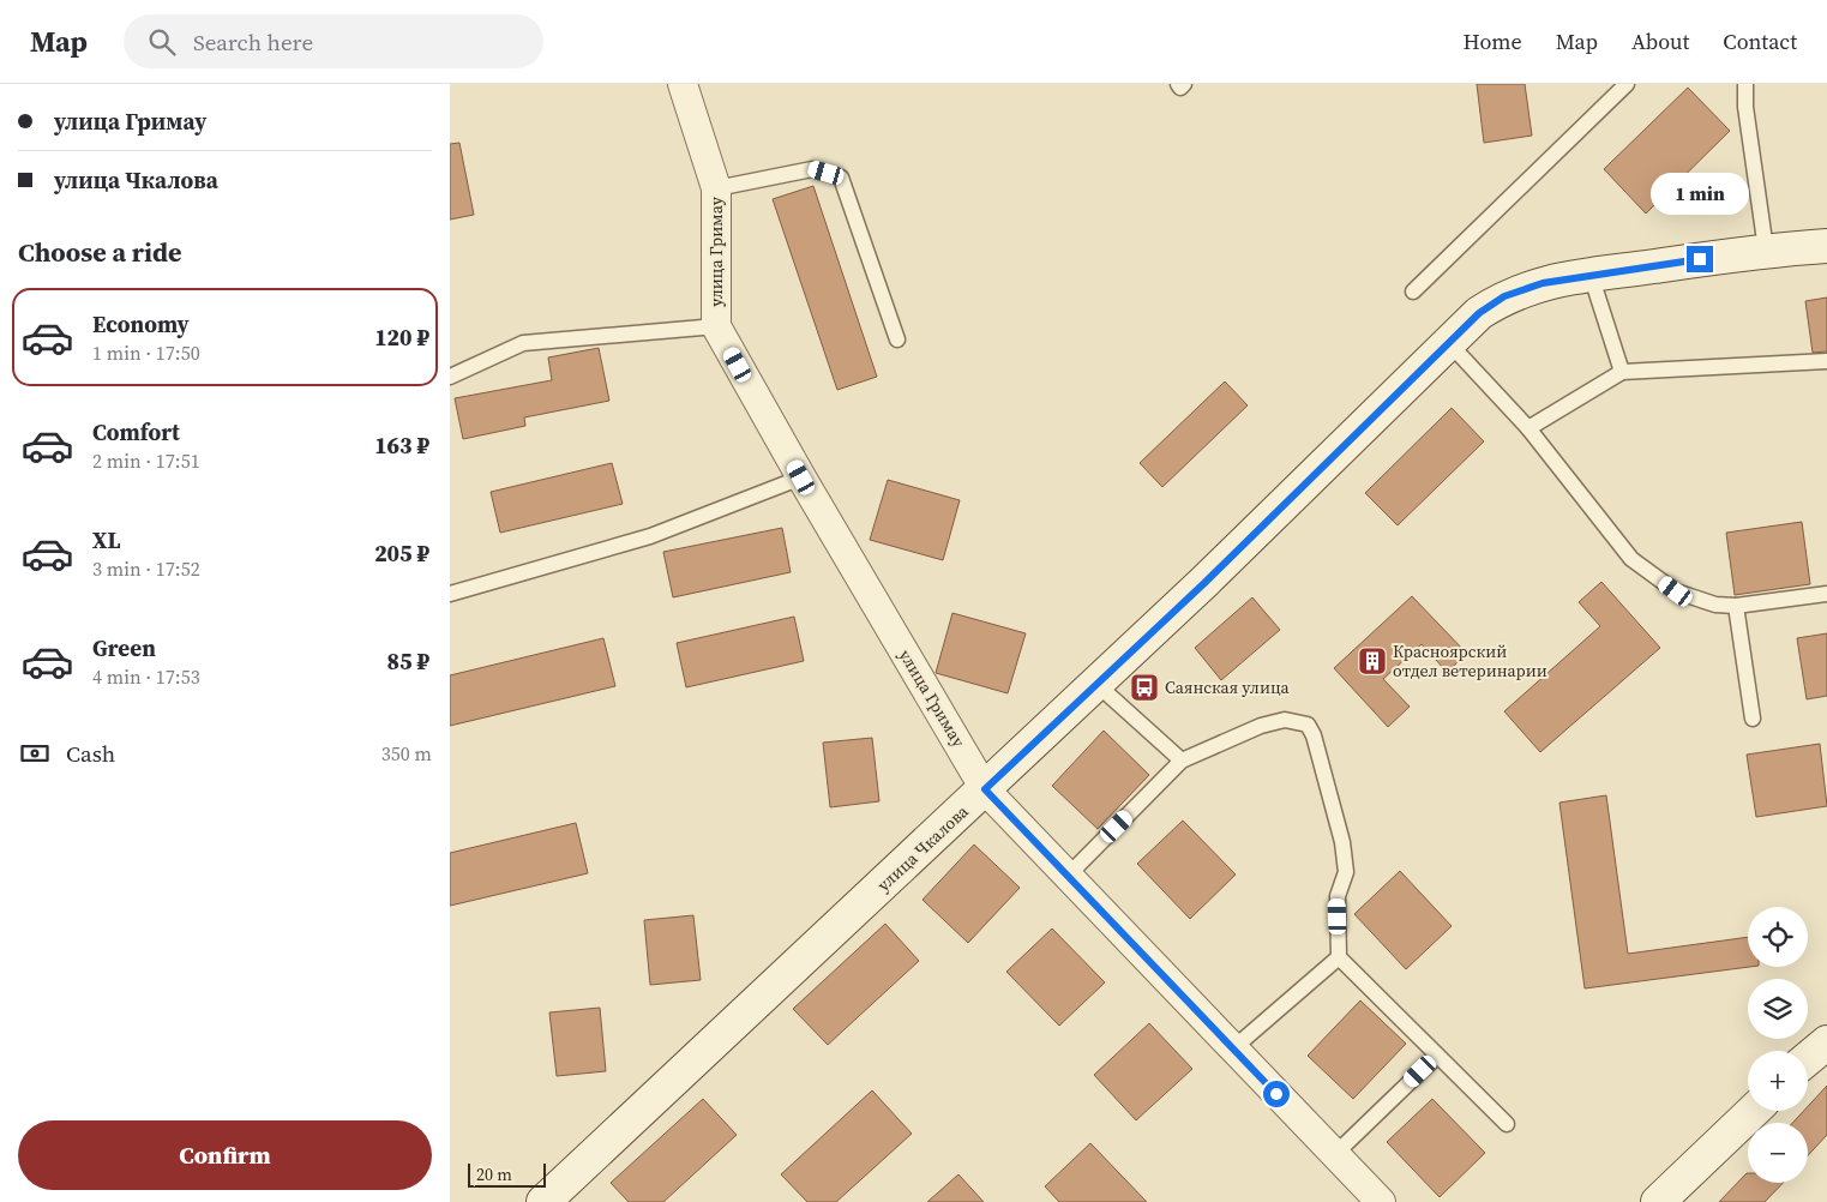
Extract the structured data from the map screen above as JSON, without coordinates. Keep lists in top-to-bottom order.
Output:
{
  "streets": {
    "main road": ["улица Чкалова"],
    "street": ["улица Гримау"]
  },
  "crossings": [
    ["улица Гримау", "улица Чкалова"]
  ],
  "places": {
    "building": ["Красноярский отдел ветеринарии"],
    "bus stop": ["Саянская улица"]
  },
  "scale_bar": "20 m",
  "page": {
    "header": "Map",
    "search": "Search here",
    "nav": [
      "Home",
      "Map",
      "About",
      "Contact"
    ],
    "banner": ["улица Гримау", "улица Чкалова"],
    "bubble": "1 min",
    "heading": "Choose a ride",
    "list": [
      {
        "name": "Economy",
        "note": "1 min · 17:50",
        "value": "120 ₽"
      },
      {
        "name": "Comfort",
        "note": "2 min · 17:51",
        "value": "163 ₽"
      },
      {
        "name": "XL",
        "note": "3 min · 17:52",
        "value": "205 ₽"
      },
      {
        "name": "Green",
        "note": "4 min · 17:53",
        "value": "85 ₽"
      }
    ],
    "pay": ["Cash", "350 m"],
    "map_buttons": ["+", "−"],
    "buttons": "Confirm",
    "scale": "20 m"
  }
}
